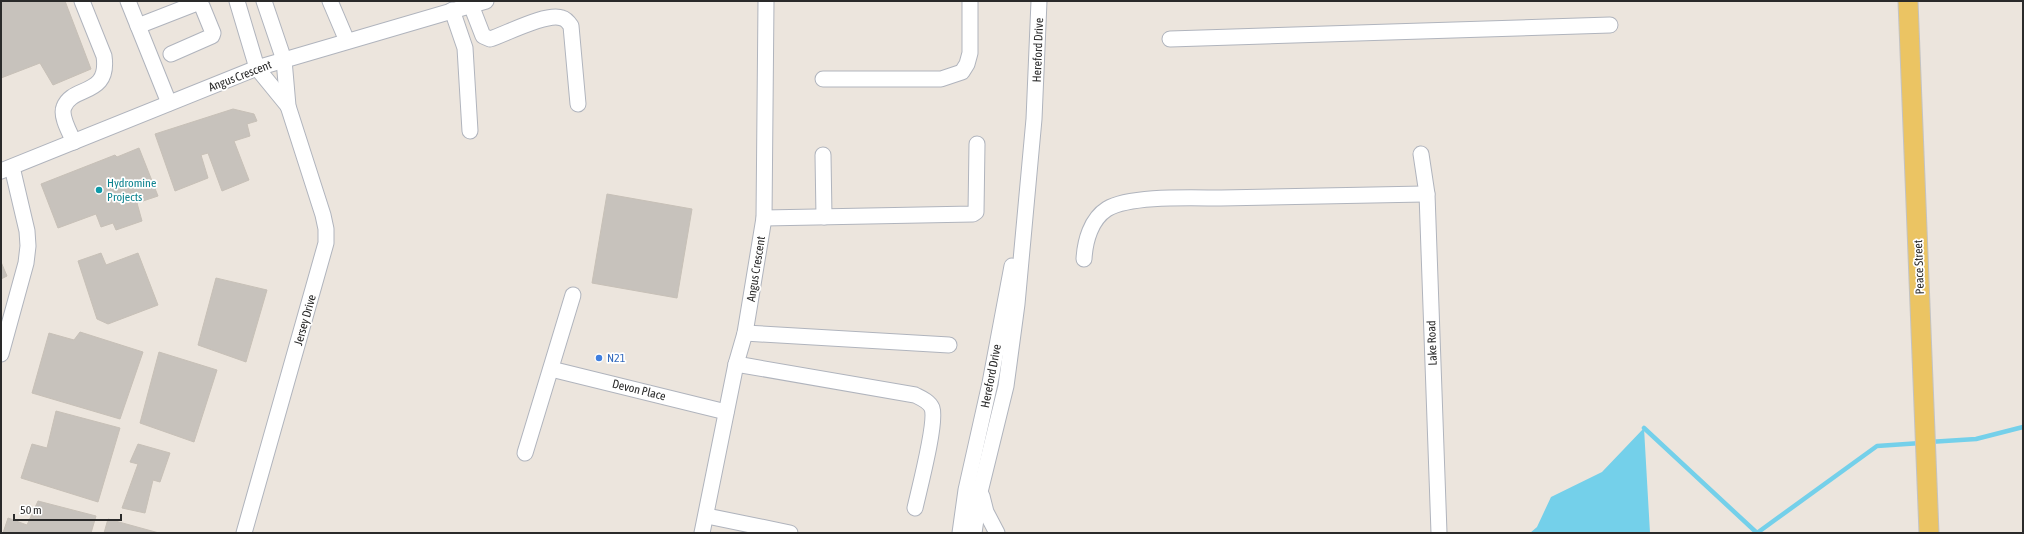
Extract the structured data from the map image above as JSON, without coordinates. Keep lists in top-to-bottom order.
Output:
{
  "streets": {
    "main road": ["Peace Street"],
    "street": [
      "Hereford Drive",
      "Angus Crescent",
      "Jersey Drive",
      "Lake Road",
      "Devon Place"
    ]
  },
  "crossings": [
    ["Angus Crescent", "Jersey Drive"],
    ["Angus Crescent", "Devon Place"]
  ],
  "places": ["Hydromine Projects", "N21"],
  "scale_bar": "50 m"
}
